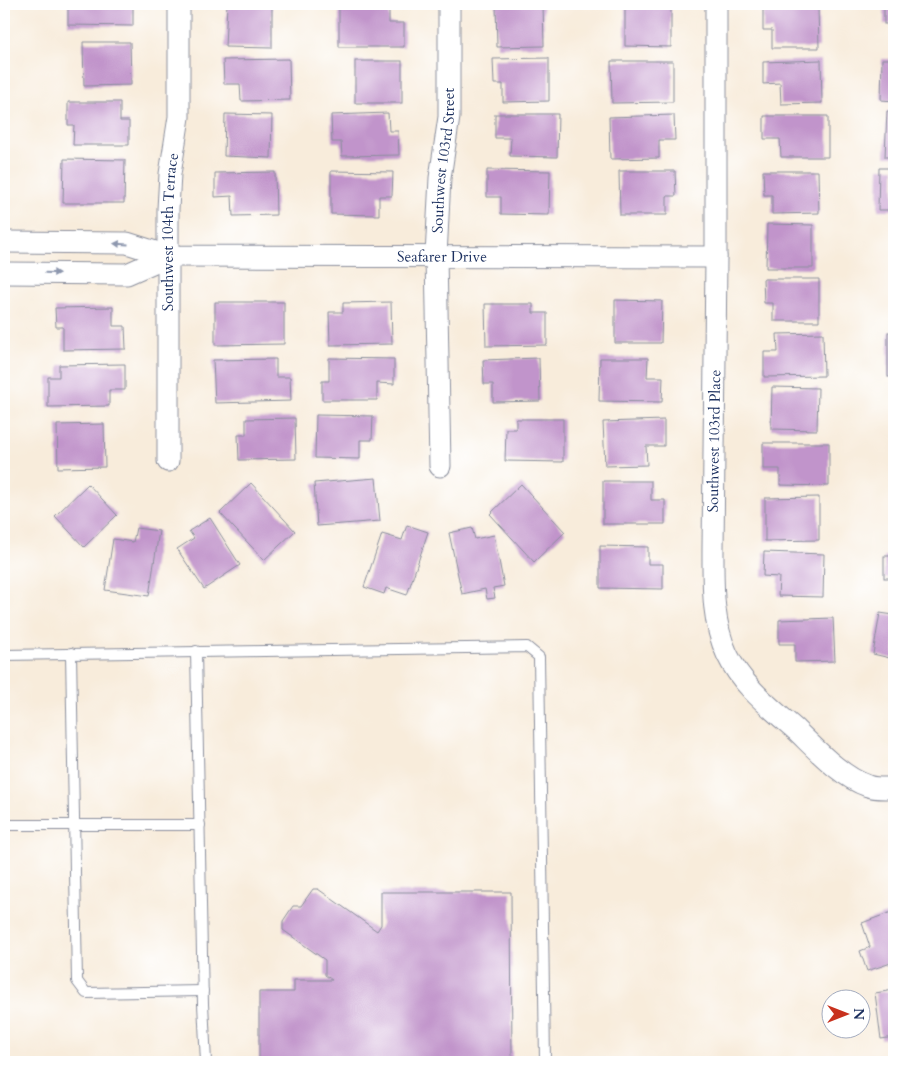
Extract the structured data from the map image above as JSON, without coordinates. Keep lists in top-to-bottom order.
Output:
{
  "streets": {
    "street": [
      "Southwest 103rd Street",
      "Southwest 104th Terrace",
      "Seafarer Drive",
      "Southwest 103rd Place"
    ]
  },
  "crossings": [
    ["Southwest 103rd Street", "Seafarer Drive"],
    ["Southwest 104th Terrace", "Seafarer Drive"],
    ["Seafarer Drive", "Southwest 103rd Place"]
  ],
  "north": "right"
}
